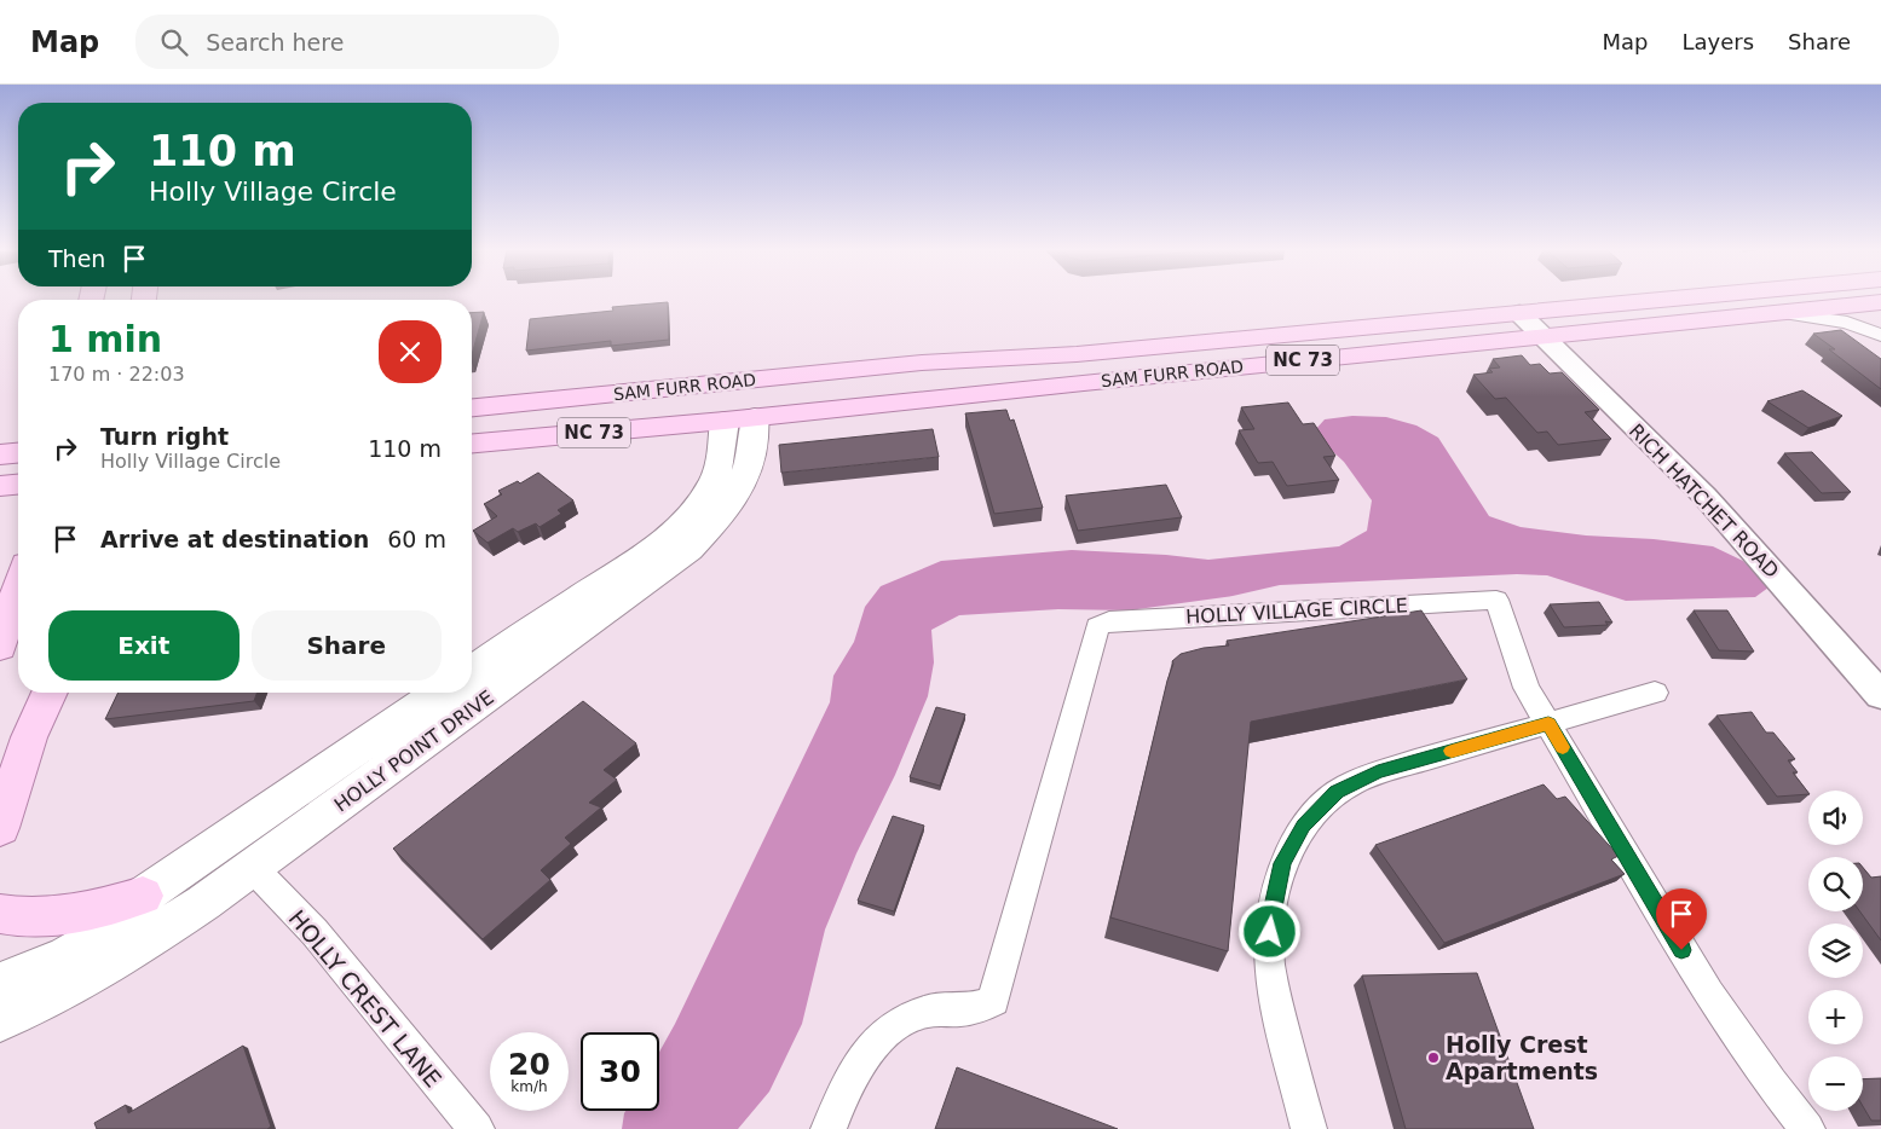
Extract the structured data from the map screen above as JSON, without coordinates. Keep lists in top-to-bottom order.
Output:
{
  "streets": {
    "main road": ["NC 73", "SAM FURR ROAD", "HOLLY POINT DRIVE"],
    "street": ["RICH HATCHET ROAD", "HOLLY VILLAGE CIRCLE", "HOLLY CREST LANE"]
  },
  "crossings": [
    ["SAM FURR ROAD", "RICH HATCHET ROAD"],
    ["SAM FURR ROAD", "HOLLY POINT DRIVE"],
    ["HOLLY POINT DRIVE", "HOLLY CREST LANE"]
  ],
  "places": ["Holly Crest Apartments"],
  "page": {
    "header": "Map",
    "search": "Search here",
    "nav": ["Map", "Layers", "Share"],
    "turn": ["110 m", "Holly Village Circle"],
    "then": "Then",
    "heading": ["1 min", "170 m · 22:03"],
    "list": [
      {
        "name": "Turn right",
        "note": "Holly Village Circle",
        "value": "110 m"
      },
      {
        "name": "Arrive at destination",
        "value": "60 m"
      }
    ],
    "buttons": ["Exit", "Share"],
    "map_buttons": ["+", "−"],
    "speed": "20 km/h",
    "limit": "30"
  }
}
